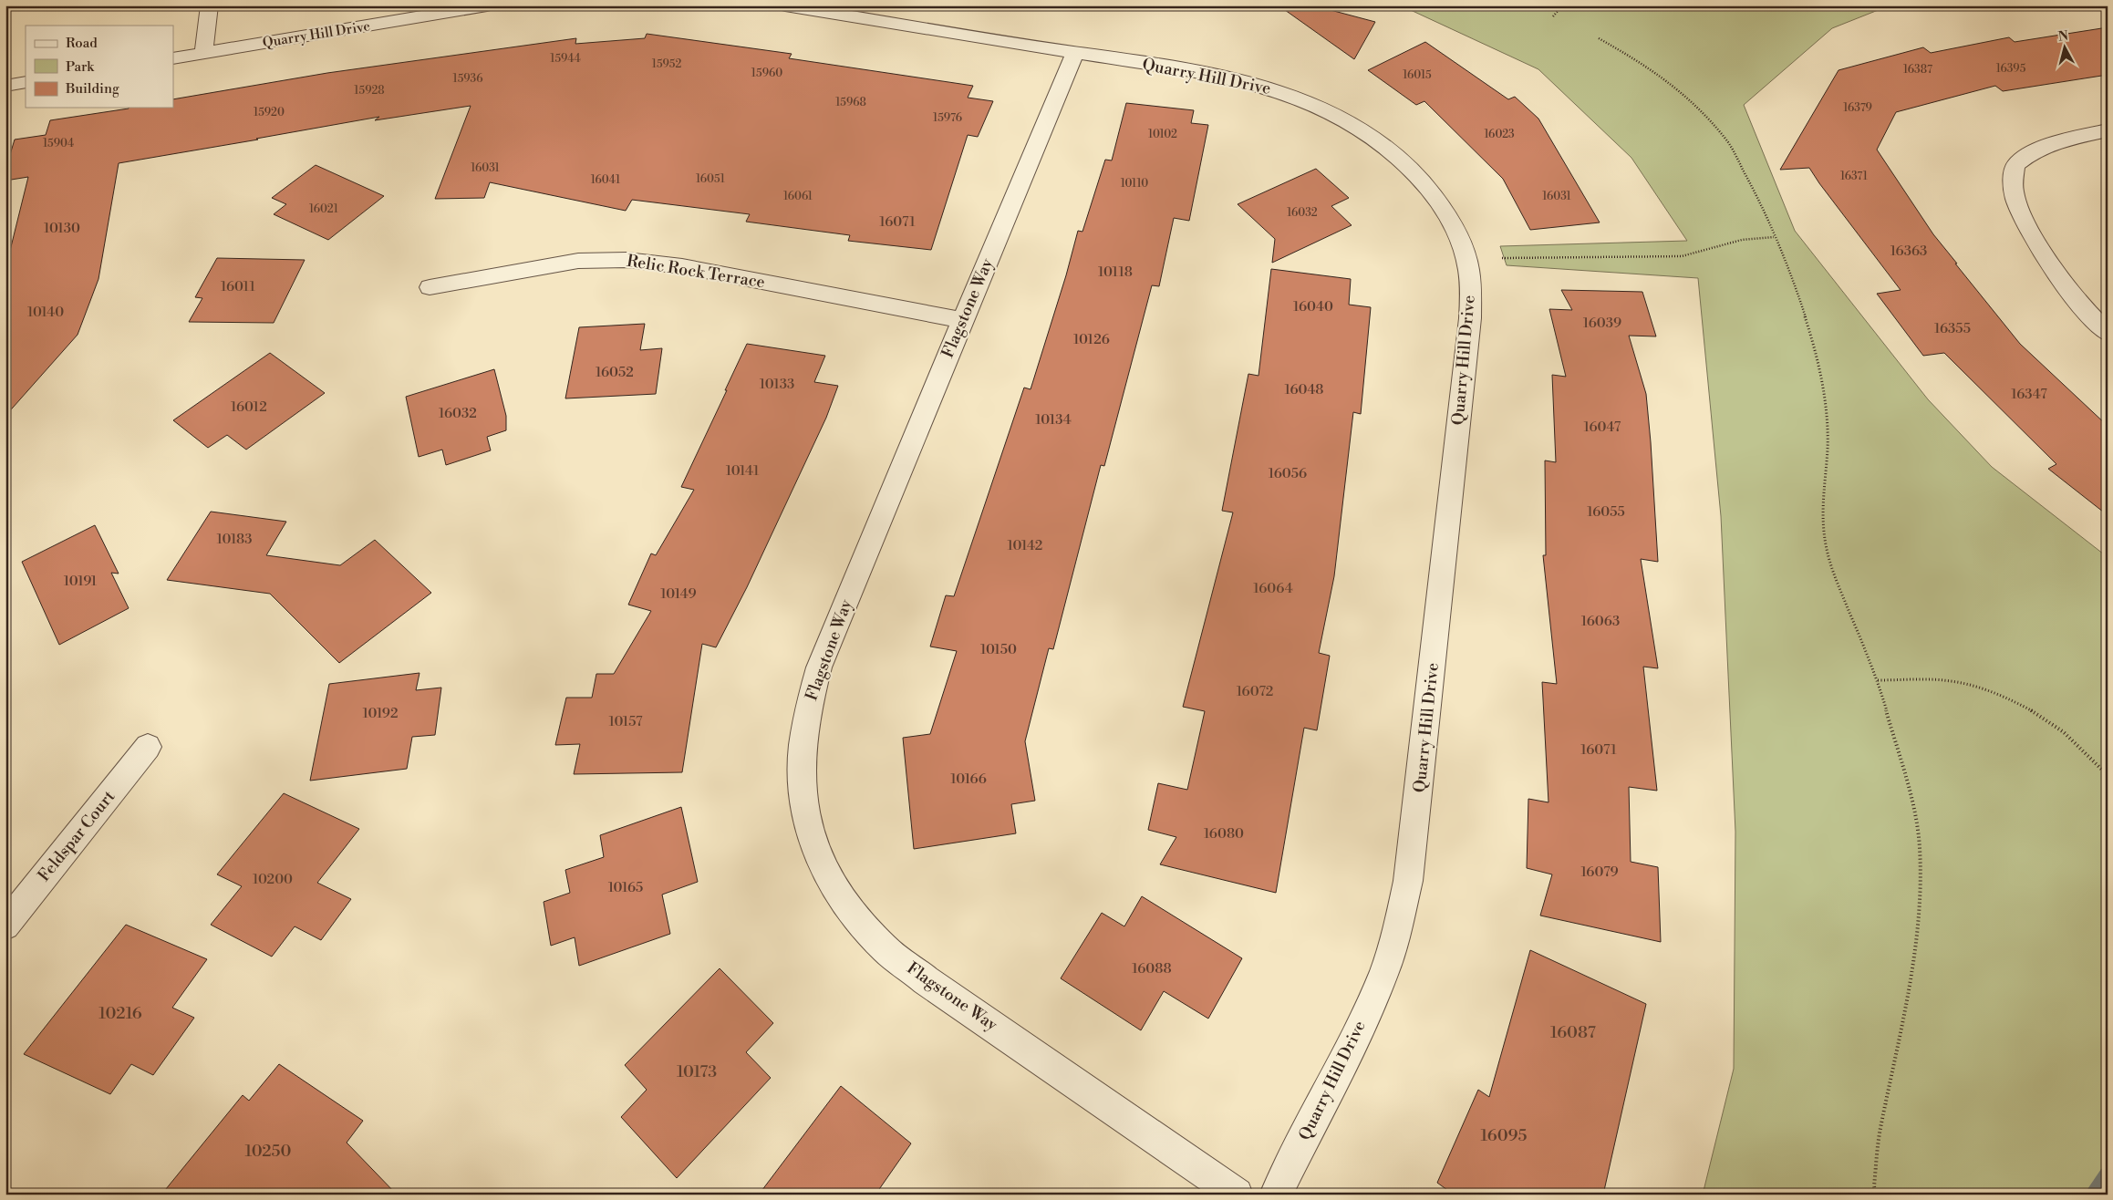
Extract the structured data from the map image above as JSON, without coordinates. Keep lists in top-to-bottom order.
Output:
{
  "streets": {
    "street": [
      "Quarry Hill Drive",
      "Relic Rock Terrace",
      "Flagstone Way",
      "Feldspar Court"
    ]
  },
  "crossings": [
    ["Quarry Hill Drive", "Flagstone Way"],
    ["Relic Rock Terrace", "Flagstone Way"]
  ],
  "house_numbers": [
    "15944",
    "15952",
    "16395",
    "16387",
    "15960",
    "16015",
    "15936",
    "15928",
    "15968",
    "16379",
    "15920",
    "15976",
    "10102",
    "16023",
    "15904",
    "16031",
    "16371",
    "16051",
    "16041",
    "10110",
    "16061",
    "16031",
    "16021",
    "16032",
    "16071",
    "10130",
    "16363",
    "10118",
    "16011",
    "16040",
    "10140",
    "16039",
    "16355",
    "10126",
    "16052",
    "10133",
    "16048",
    "16347",
    "16012",
    "16032",
    "10134",
    "16047",
    "10141",
    "16056",
    "16055",
    "10183",
    "10142",
    "10191",
    "16064",
    "10149",
    "16063",
    "10150",
    "16072",
    "10192",
    "10157",
    "16071",
    "10166",
    "16080",
    "16079",
    "10200",
    "10165",
    "16088",
    "10216",
    "16087",
    "10173",
    "16095",
    "10250"
  ],
  "legend": ["Road", "Park", "Building"],
  "north": "top"
}
